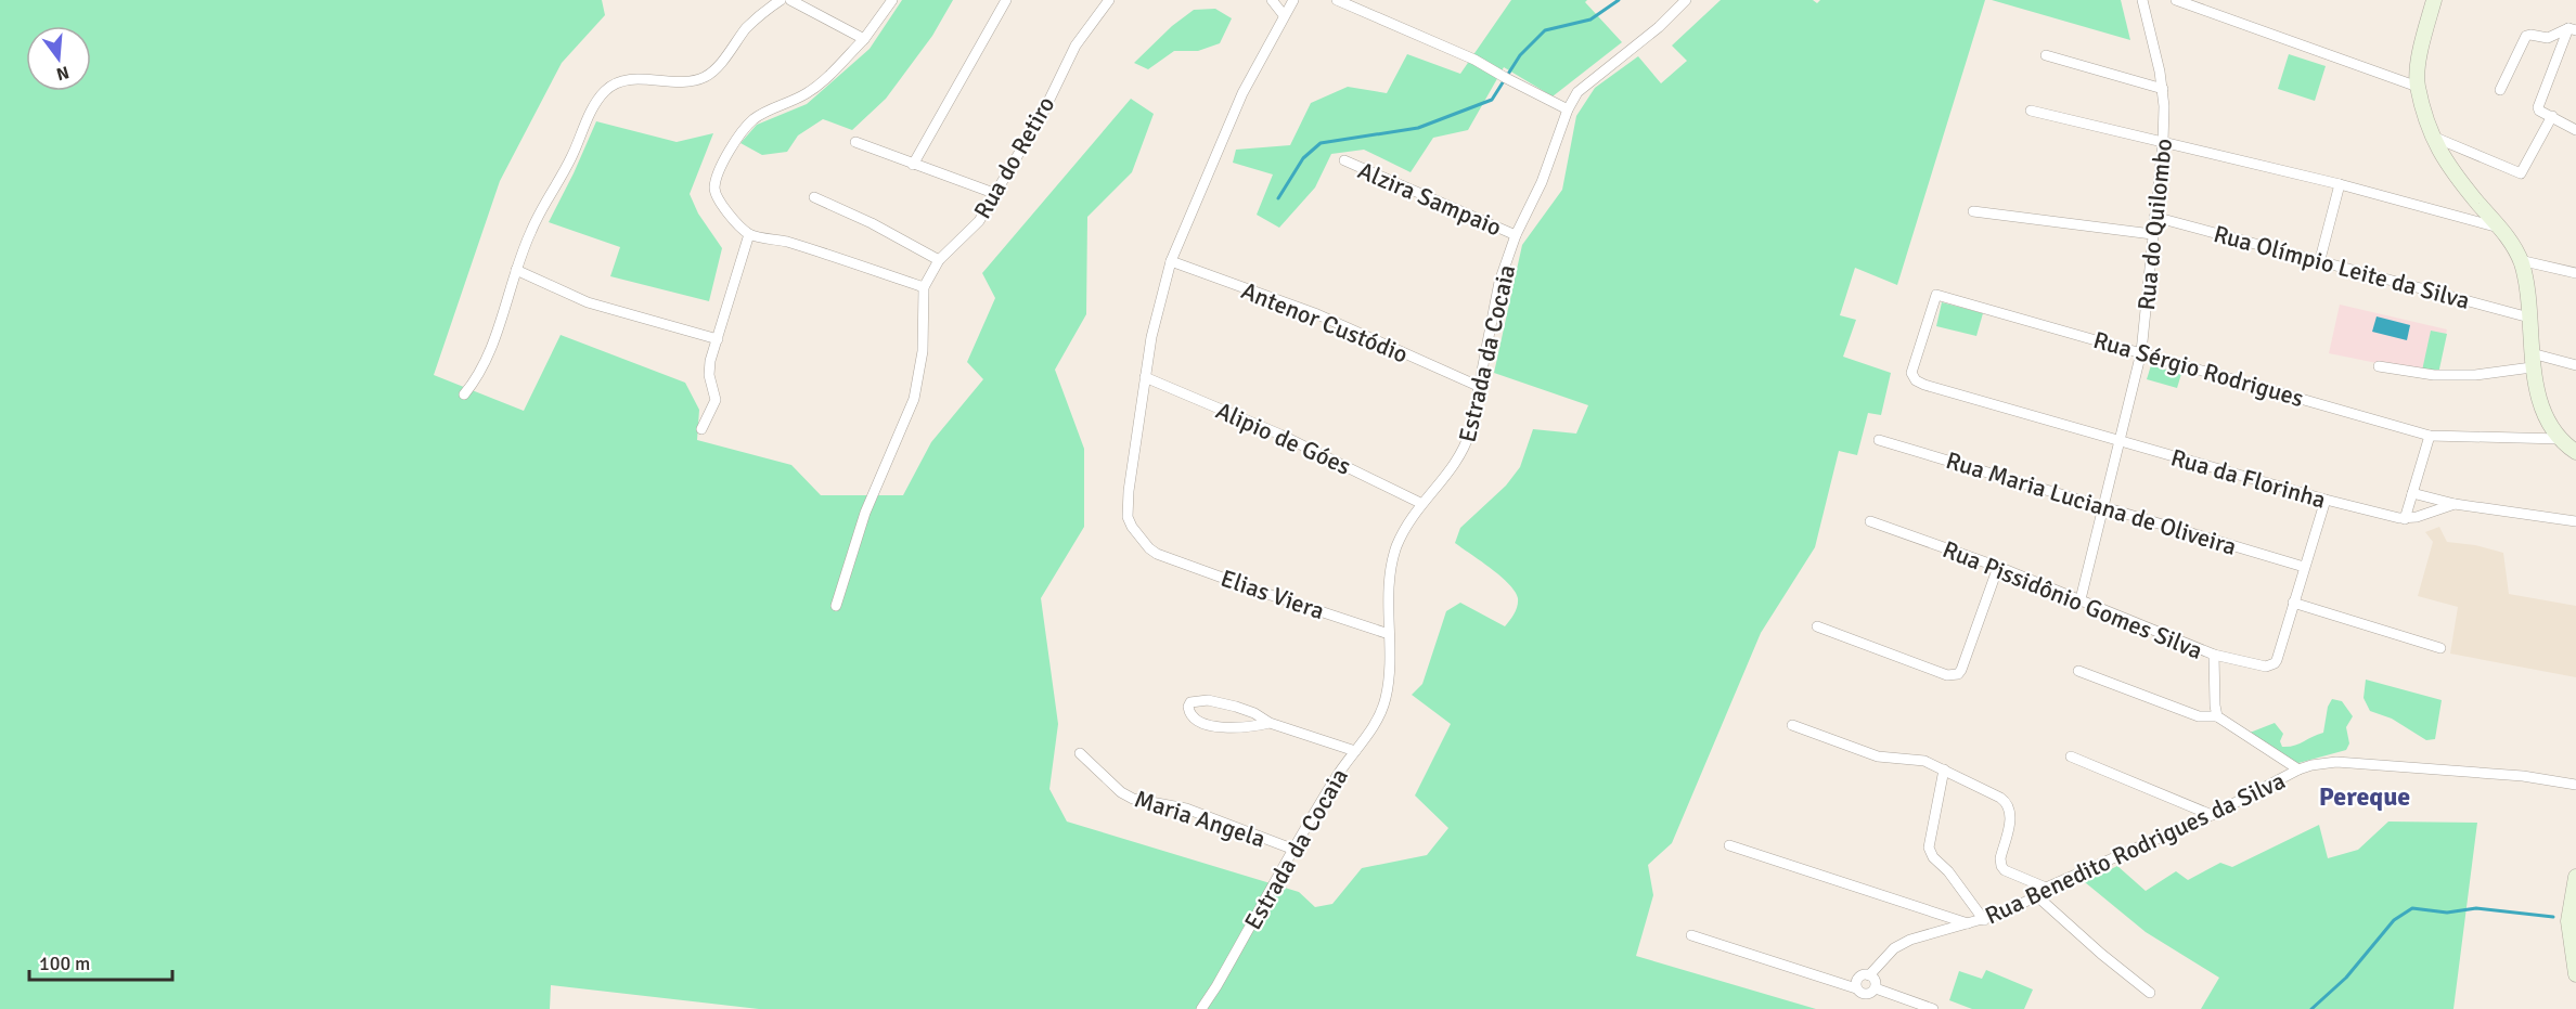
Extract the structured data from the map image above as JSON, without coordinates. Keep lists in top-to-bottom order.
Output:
{
  "streets": {
    "street": [
      "Rua do Retiro",
      "Alzira Sampaio",
      "Rua do Quilombo",
      "Rua Olímpio Leite da Silva",
      "Antenor Custódio",
      "Estrada da Cocaia",
      "Rua Sérgio Rodrigues",
      "Alipio de Góes",
      "Rua da Florinha",
      "Rua Maria Luciana de Oliveira",
      "Rua Pissidônio Gomes Silva",
      "Maria Angela",
      "Rua Benedito Rodrigues da Silva"
    ]
  },
  "crossings": [
    ["Alzira Sampaio", "Estrada da Cocaia"],
    ["Rua do Quilombo", "Rua Olímpio Leite da Silva"],
    ["Rua do Quilombo", "Rua Sérgio Rodrigues"],
    ["Rua do Quilombo", "Rua da Florinha"],
    ["Rua do Quilombo", "Rua Maria Luciana de Oliveira"],
    ["Rua do Quilombo", "Rua Pissidônio Gomes Silva"],
    ["Antenor Custódio", "Estrada da Cocaia"],
    ["Estrada da Cocaia", "Alipio de Góes"],
    ["Estrada da Cocaia", "Maria Angela"],
    ["Rua Sérgio Rodrigues", "Rua da Florinha"]
  ],
  "districts": ["Pereque"],
  "scale_bar": "100 m",
  "north": "bottom"
}
